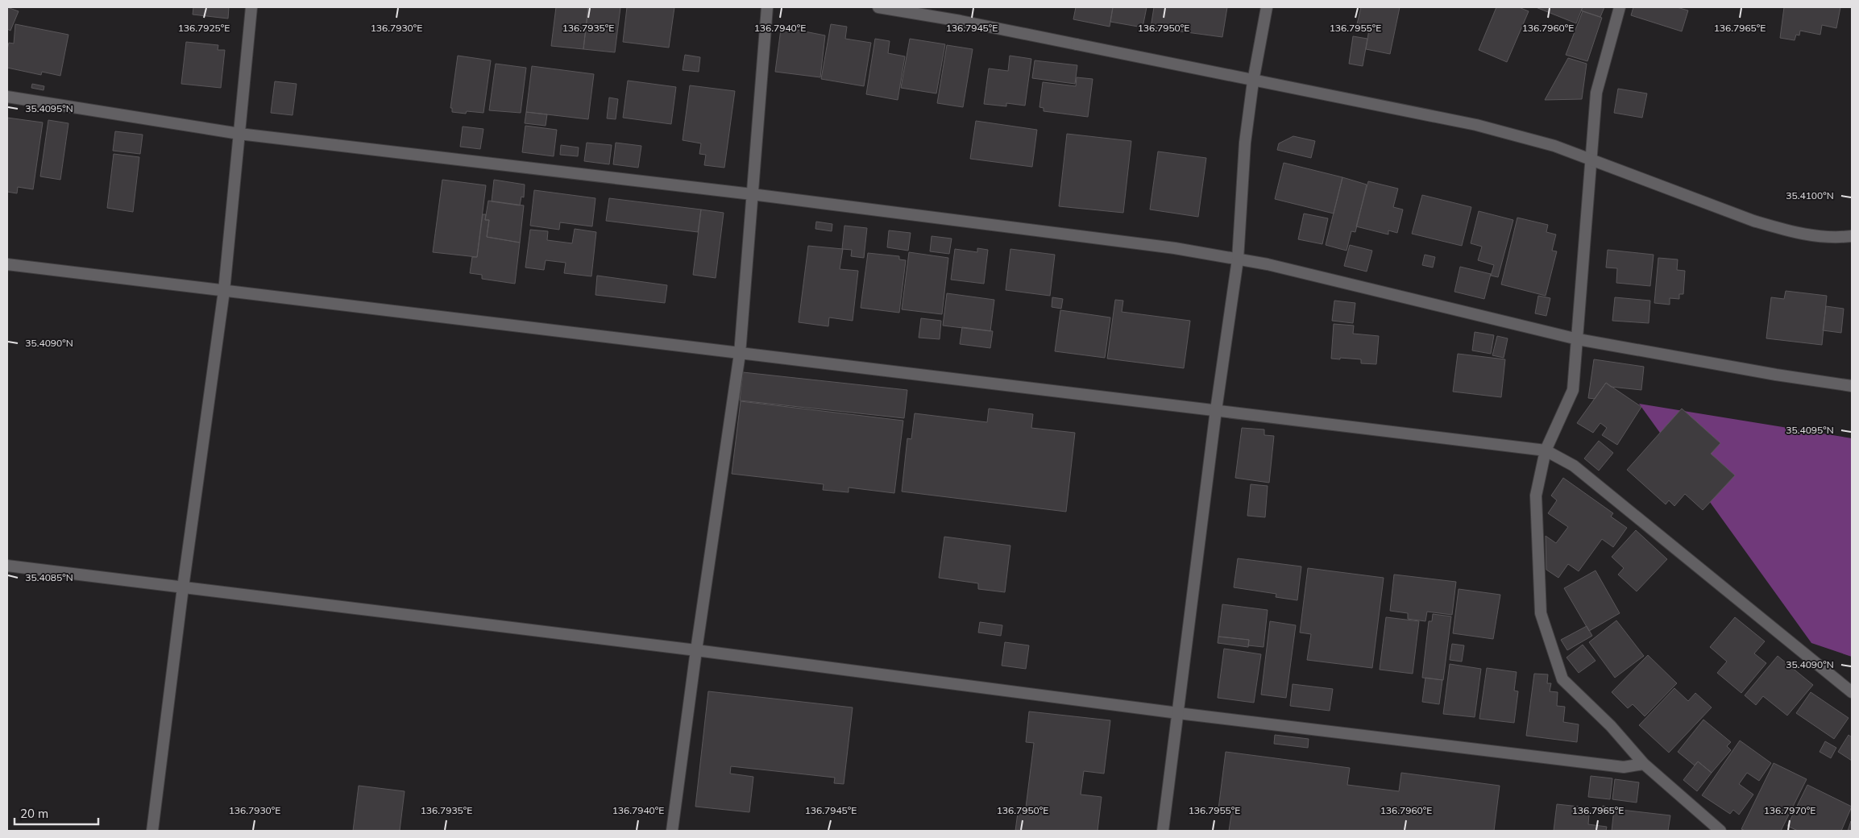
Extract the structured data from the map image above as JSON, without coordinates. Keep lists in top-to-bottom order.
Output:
{
  "scale_bar": "20 m",
  "coordinates": [
    "136.7945°E",
    "136.7950°E",
    "136.7925°E",
    "136.7930°E",
    "136.7935°E",
    "136.7940°E",
    "136.7955°E",
    "136.7960°E",
    "136.7965°E",
    "35.4095°N",
    "35.4100°N",
    "35.4090°N",
    "35.4085°N",
    "136.7970°E"
  ]
}
